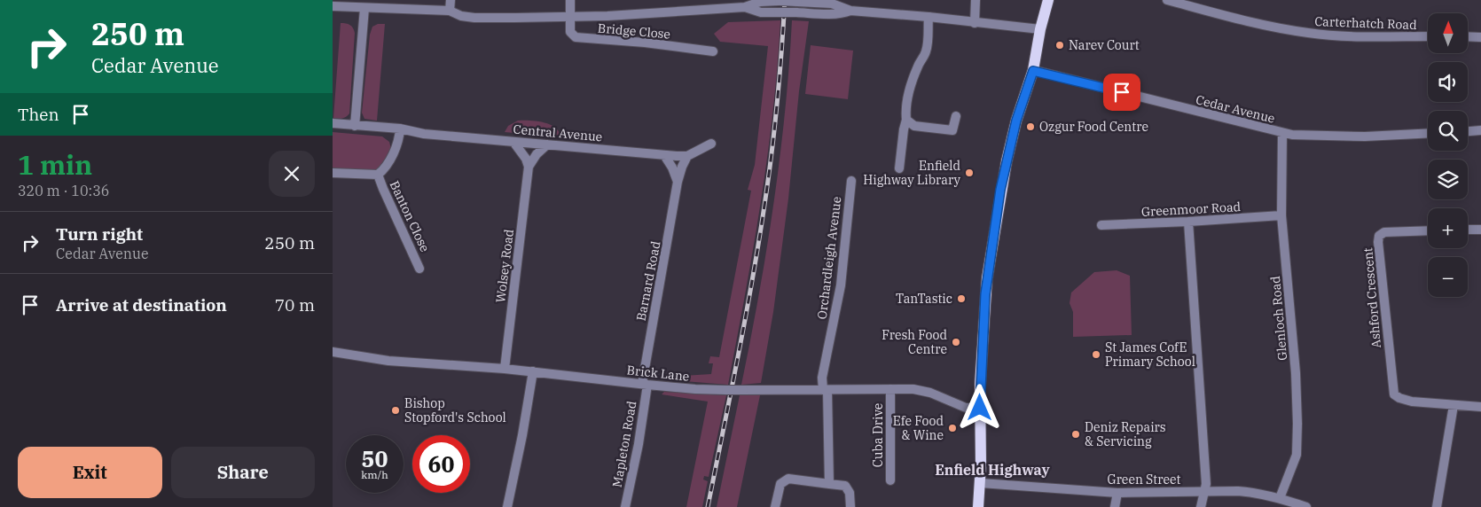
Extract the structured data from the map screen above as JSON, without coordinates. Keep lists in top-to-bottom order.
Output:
{
  "streets": {
    "street": [
      "Carterhatch Road",
      "Bridge Close",
      "Cedar Avenue",
      "Central Avenue",
      "Greenmoor Road",
      "Banton Close",
      "Orchardleigh Avenue",
      "Wolsey Road",
      "Barnard Road",
      "Ashford Crescent",
      "Glenloch Road",
      "Brick Lane",
      "Cuba Drive",
      "Mapleton Road",
      "Green Street"
    ]
  },
  "crossings": [
    ["Cedar Avenue", "Glenloch Road"],
    ["Central Avenue", "Barnard Road"],
    ["Greenmoor Road", "Glenloch Road"],
    ["Orchardleigh Avenue", "Brick Lane"],
    ["Wolsey Road", "Brick Lane"],
    ["Barnard Road", "Brick Lane"],
    ["Barnard Road", "Mapleton Road"],
    ["Glenloch Road", "Green Street"],
    ["Brick Lane", "Cuba Drive"],
    ["Brick Lane", "Mapleton Road"]
  ],
  "districts": ["Enfield Highway"],
  "places": [
    "Narev Court",
    "Ozgur Food Centre",
    "Enfield Highway Library",
    "TanTastic",
    "Fresh Food Centre",
    "St James CofE Primary School",
    "Bishop Stopford's School",
    "Efe Food & Wine",
    "Deniz Repairs & Servicing"
  ],
  "north": "top",
  "page": {
    "turn": ["250 m", "Cedar Avenue"],
    "map_buttons": ["+", "−"],
    "then": "Then",
    "heading": ["1 min", "320 m · 10:36"],
    "list": [
      {
        "name": "Turn right",
        "note": "Cedar Avenue",
        "value": "250 m"
      },
      {
        "name": "Arrive at destination",
        "value": "70 m"
      }
    ],
    "speed": "50 km/h",
    "limit": "60",
    "buttons": ["Exit", "Share"]
  }
}
